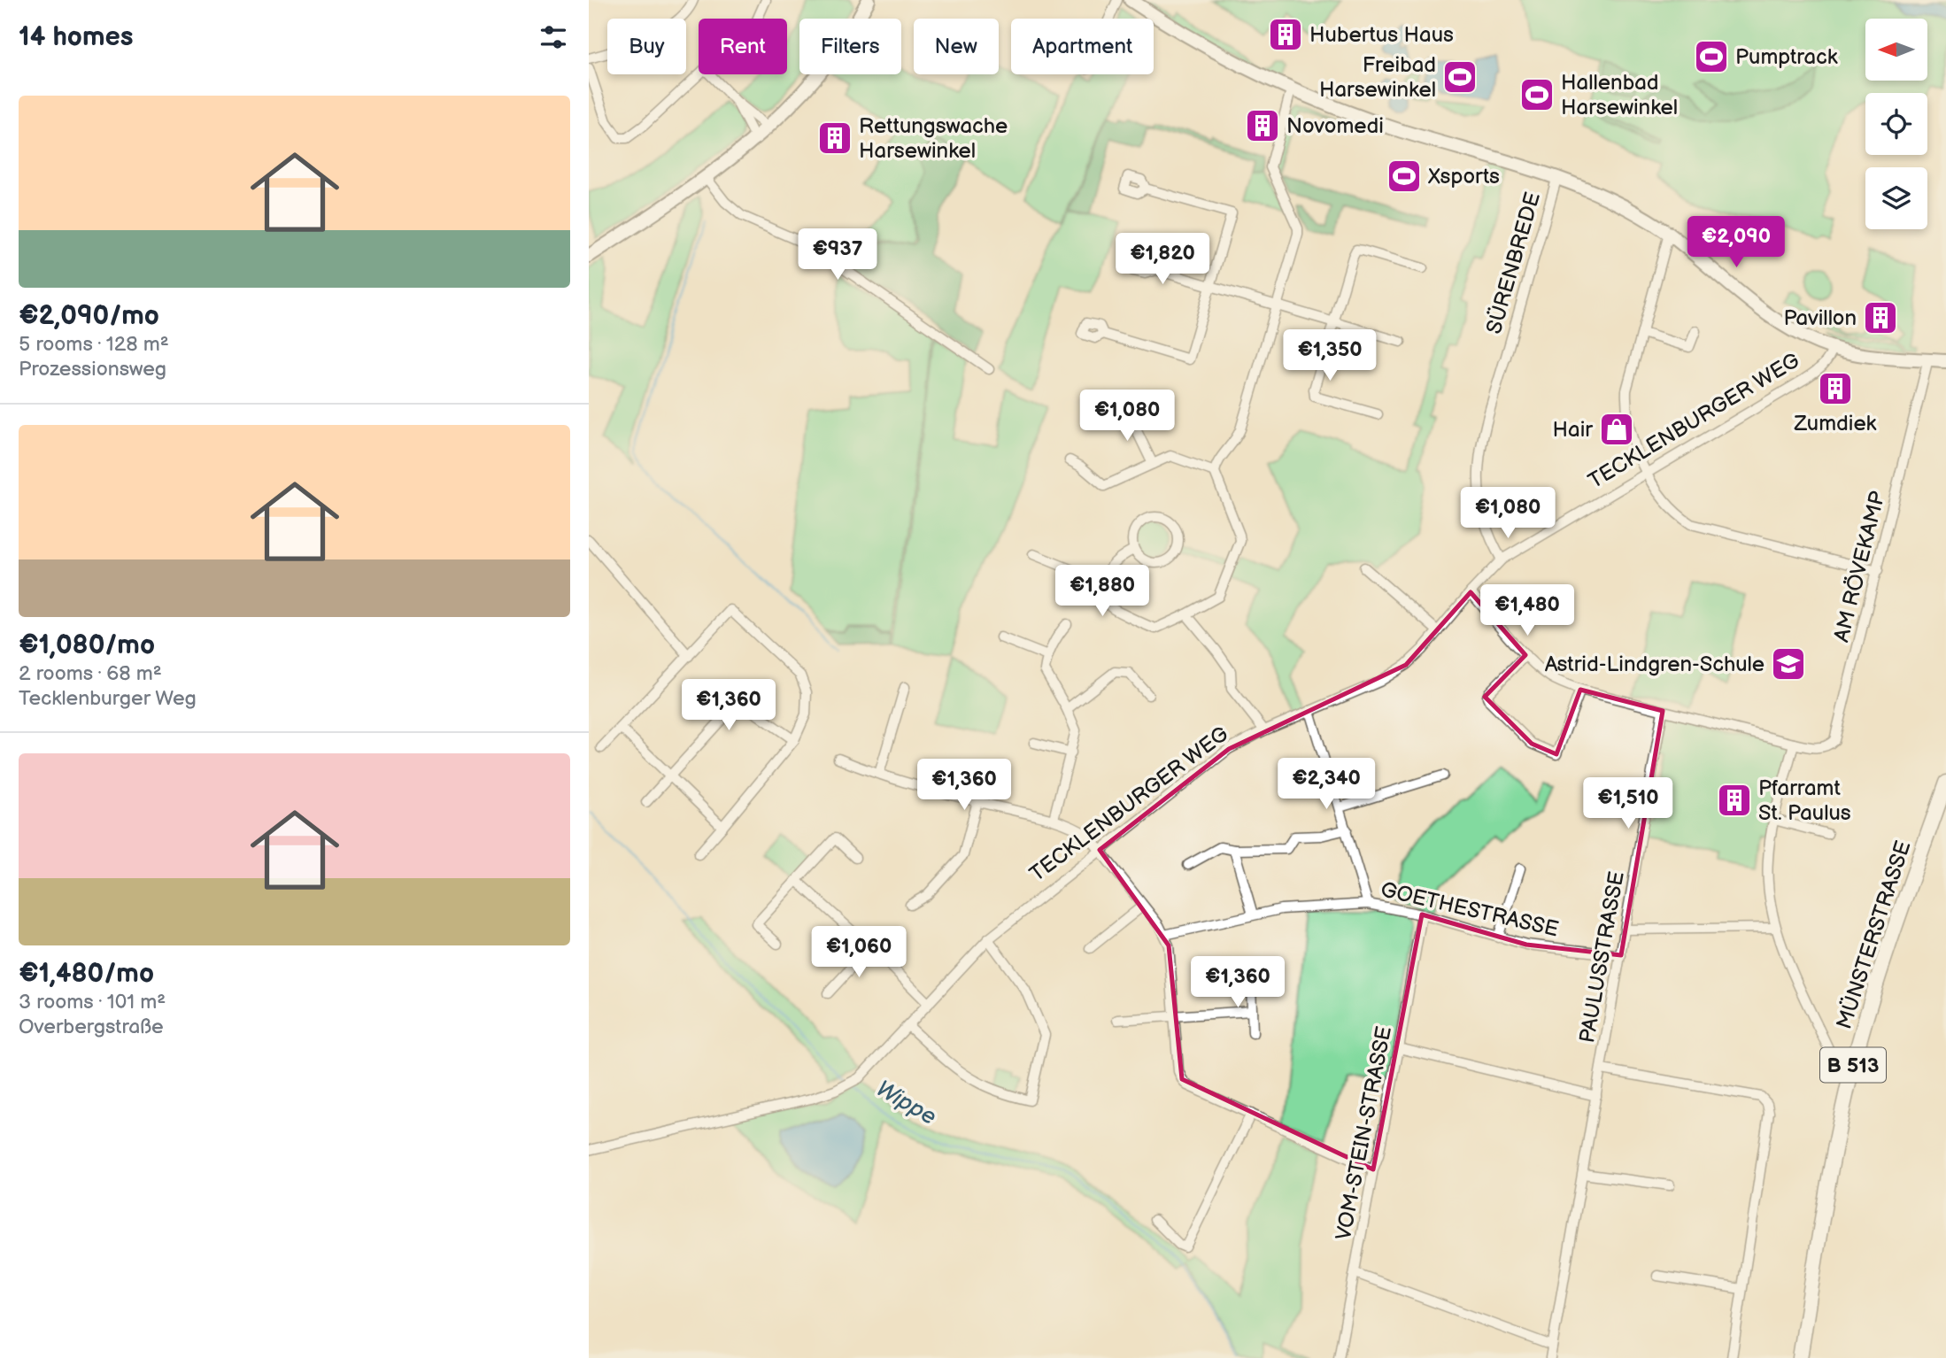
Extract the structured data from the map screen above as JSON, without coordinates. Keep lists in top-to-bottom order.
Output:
{
  "streets": {
    "main road": ["MÜNSTERSTRASSE", "B 513"],
    "street": [
      "SÜRENBREDE",
      "TECKLENBURGER WEG",
      "AM RÖVEKAMP",
      "GOETHESTRASSE",
      "PAULUSSTRASSE",
      "VOM-STEIN-STRASSE"
    ]
  },
  "crossings": [
    ["SÜRENBREDE", "TECKLENBURGER WEG"],
    ["TECKLENBURGER WEG", "AM RÖVEKAMP"],
    ["AM RÖVEKAMP", "PAULUSSTRASSE"],
    ["GOETHESTRASSE", "PAULUSSTRASSE"],
    ["GOETHESTRASSE", "VOM-STEIN-STRASSE"]
  ],
  "water": ["Wippe"],
  "places": {
    "building": [
      "Hubertus Haus",
      "Novomedi",
      "Rettungswache Harsewinkel",
      "Pavillon",
      "Zumdiek",
      "Pfarramt St. Paulus"
    ],
    "sports": [
      "Pumptrack",
      "Freibad Harsewinkel",
      "Hallenbad Harsewinkel",
      "Xsports"
    ],
    "shop": ["Hair"],
    "school or university": ["Astrid-Lindgren-Schule"]
  },
  "north": "left",
  "page": {
    "heading": "14 homes",
    "chip": [
      "Buy",
      "Rent",
      "Filters",
      "New",
      "Apartment"
    ],
    "list": [
      {
        "name": "€2,090/mo",
        "note": "5 rooms · 128 m² · Prozessionsweg"
      },
      {
        "name": "€1,080/mo",
        "note": "2 rooms · 68 m² · Tecklenburger Weg"
      },
      {
        "name": "€1,480/mo",
        "note": "3 rooms · 101 m² · Overbergstraße"
      }
    ],
    "price": [
      "€2,090",
      "€937",
      "€1,820",
      "€1,350",
      "€1,080",
      "€1,080",
      "€1,880",
      "€1,480",
      "€1,360",
      "€2,340",
      "€1,360",
      "€1,510",
      "€1,060",
      "€1,360"
    ]
  }
}
